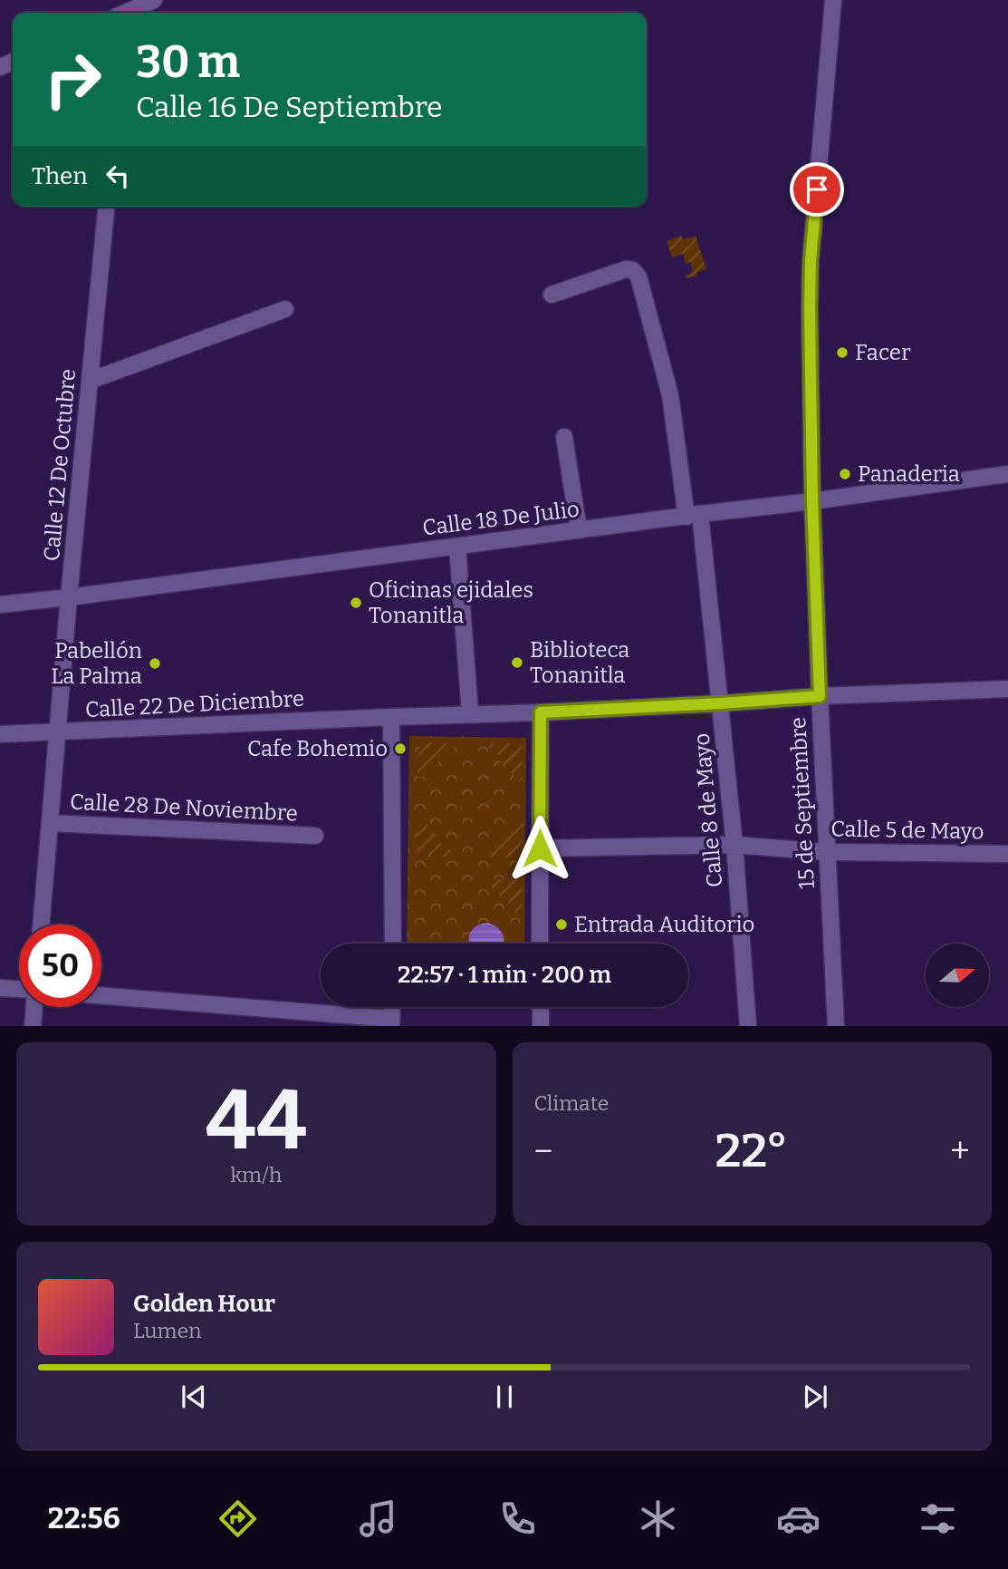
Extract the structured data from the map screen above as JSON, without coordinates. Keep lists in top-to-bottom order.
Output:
{
  "streets": {
    "street": [
      "Calle 12 De Octubre",
      "Calle 18 De Julio",
      "Calle 22 De Diciembre",
      "15 de Septiembre",
      "Calle 28 De Noviembre",
      "Calle 8 de Mayo",
      "Calle 5 de Mayo"
    ]
  },
  "crossings": [
    ["Calle 12 De Octubre", "Calle 18 De Julio"],
    ["Calle 12 De Octubre", "Calle 22 De Diciembre"],
    ["Calle 12 De Octubre", "Calle 28 De Noviembre"],
    ["Calle 18 De Julio", "15 de Septiembre"],
    ["Calle 18 De Julio", "Calle 8 de Mayo"],
    ["15 de Septiembre", "Calle 5 de Mayo"],
    ["Calle 8 de Mayo", "Calle 5 de Mayo"]
  ],
  "places": [
    "Facer",
    "Panaderia",
    "Oficinas ejidales Tonanitla",
    "Biblioteca Tonanitla",
    "Pabellón La Palma",
    "Cafe Bohemio",
    "Entrada Auditorio"
  ],
  "north": "right",
  "page": {
    "turn": ["30 m", "Calle 16 De Septiembre"],
    "then": "Then",
    "limit": "50",
    "trip": "22:57 · 1 min · 200 m",
    "tile": [
      ["44", "km/h"],
      "Climate"
    ],
    "heat": ["−", "22°", "+"],
    "song": ["Golden Hour", "Lumen"],
    "tabs": "22:56"
  }
}
